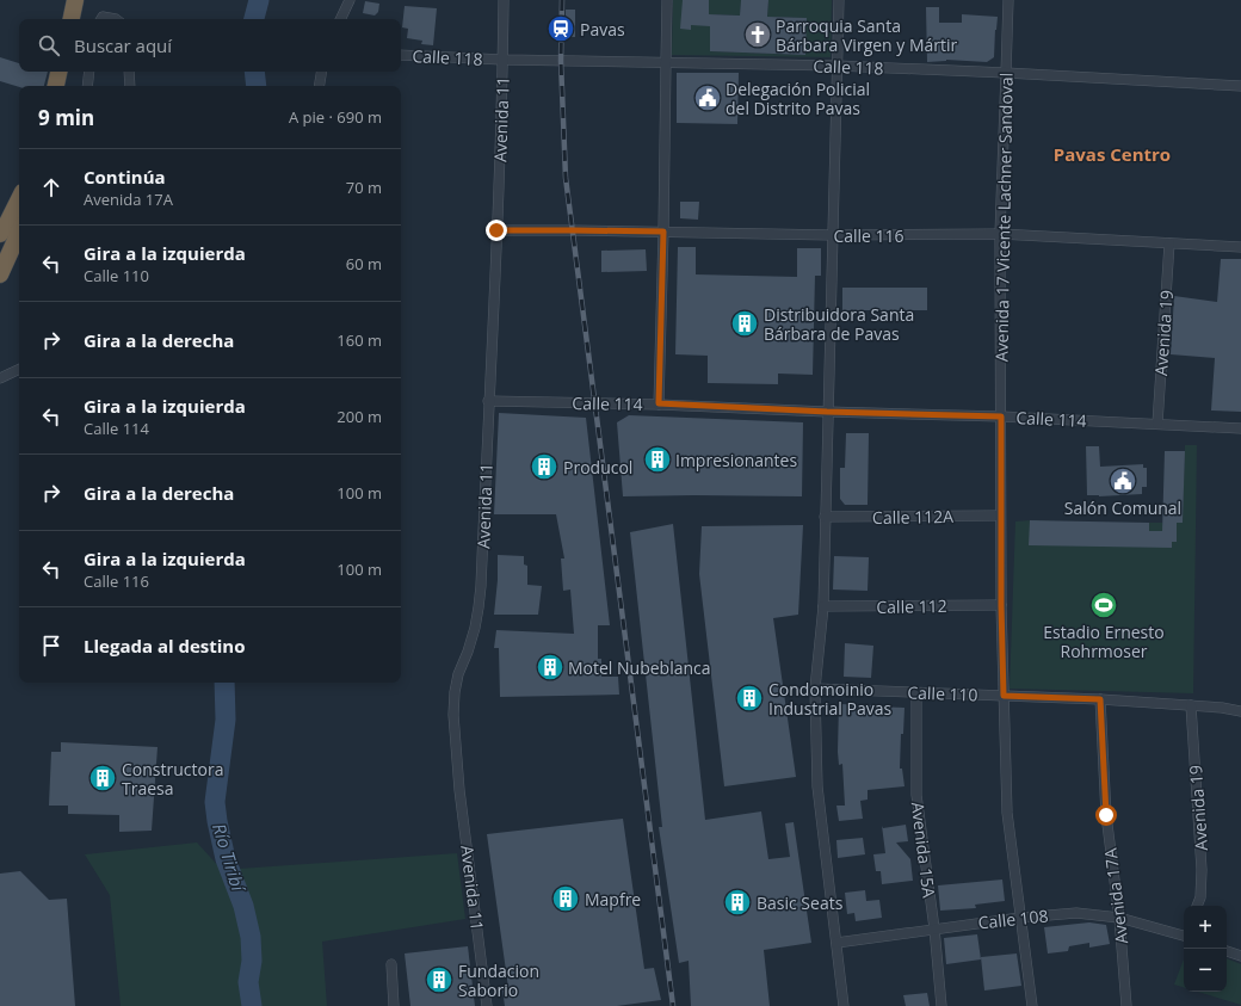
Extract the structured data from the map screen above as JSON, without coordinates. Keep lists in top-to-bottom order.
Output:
{
  "streets": {
    "street": [
      "Calle 118",
      "Avenida 11",
      "Avenida 17 Vicente Lachner Sandoval",
      "Calle 116",
      "Avenida 19",
      "Calle 114",
      "Calle 112A",
      "Calle 112",
      "Calle 110",
      "Avenida 15A",
      "Avenida 17A",
      "Calle 108"
    ]
  },
  "crossings": [
    ["Calle 118", "Avenida 11"],
    ["Calle 118", "Avenida 17 Vicente Lachner Sandoval"],
    ["Avenida 11", "Calle 116"],
    ["Avenida 11", "Calle 114"],
    ["Avenida 17 Vicente Lachner Sandoval", "Calle 116"],
    ["Avenida 17 Vicente Lachner Sandoval", "Calle 114"],
    ["Avenida 17 Vicente Lachner Sandoval", "Calle 112A"],
    ["Avenida 17 Vicente Lachner Sandoval", "Calle 112"],
    ["Avenida 17 Vicente Lachner Sandoval", "Calle 110"],
    ["Avenida 17 Vicente Lachner Sandoval", "Calle 108"],
    ["Calle 116", "Avenida 19"],
    ["Avenida 19", "Calle 114"],
    ["Avenida 19", "Calle 110"],
    ["Calle 110", "Avenida 15A"],
    ["Calle 110", "Avenida 17A"],
    ["Avenida 15A", "Calle 108"],
    ["Avenida 17A", "Calle 108"]
  ],
  "districts": ["Pavas Centro"],
  "water": ["Río Tiribí"],
  "places": {
    "station": ["Pavas"],
    "church": ["Parroquia Santa Bárbara Virgen y Mártir"],
    "public building": ["Delegación Policial del Distrito Pavas", "Salón Comunal"],
    "building": [
      "Distribuidora Santa Bárbara de Pavas",
      "Impresionantes",
      "Producol",
      "Motel Nubeblanca",
      "Condomoinio Industrial Pavas",
      "Constructora Traesa",
      "Mapfre",
      "Basic Seats",
      "Fundacion Saborio"
    ],
    "sports": ["Estadio Ernesto Rohrmoser"]
  },
  "page": {
    "search": "Buscar aquí",
    "heading": ["9 min", "A pie · 690 m"],
    "list": [
      ["Continúa", "Avenida 17A", "70 m"],
      ["Gira a la izquierda", "Calle 110", "60 m"],
      ["Gira a la derecha", "160 m"],
      ["Gira a la izquierda", "Calle 114", "200 m"],
      ["Gira a la derecha", "100 m"],
      ["Gira a la izquierda", "Calle 116", "100 m"],
      "Llegada al destino"
    ],
    "map_buttons": ["+", "−"]
  }
}
